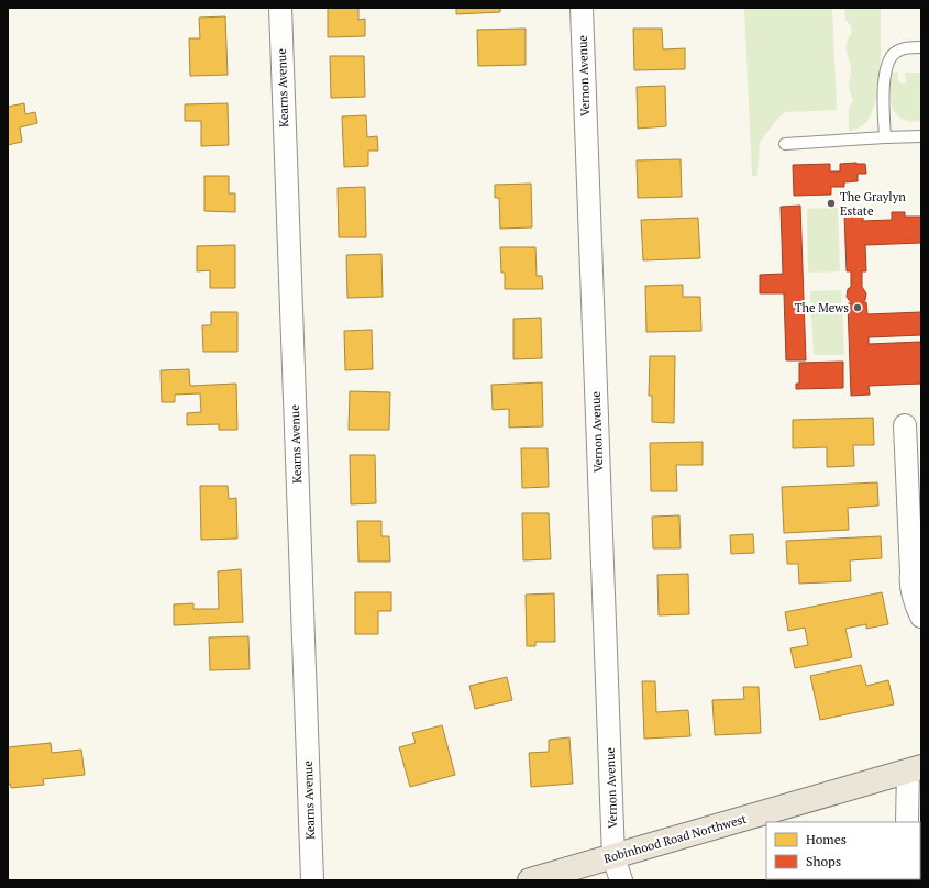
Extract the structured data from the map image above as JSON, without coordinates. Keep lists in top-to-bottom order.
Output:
{
  "streets": {
    "main road": ["Robinhood Road Northwest"],
    "street": ["Vernon Avenue", "Kearns Avenue"]
  },
  "crossings": [
    ["Vernon Avenue", "Robinhood Road Northwest"]
  ],
  "places": ["The Graylyn Estate", "The Mews"],
  "legend": ["Homes", "Shops"]
}
